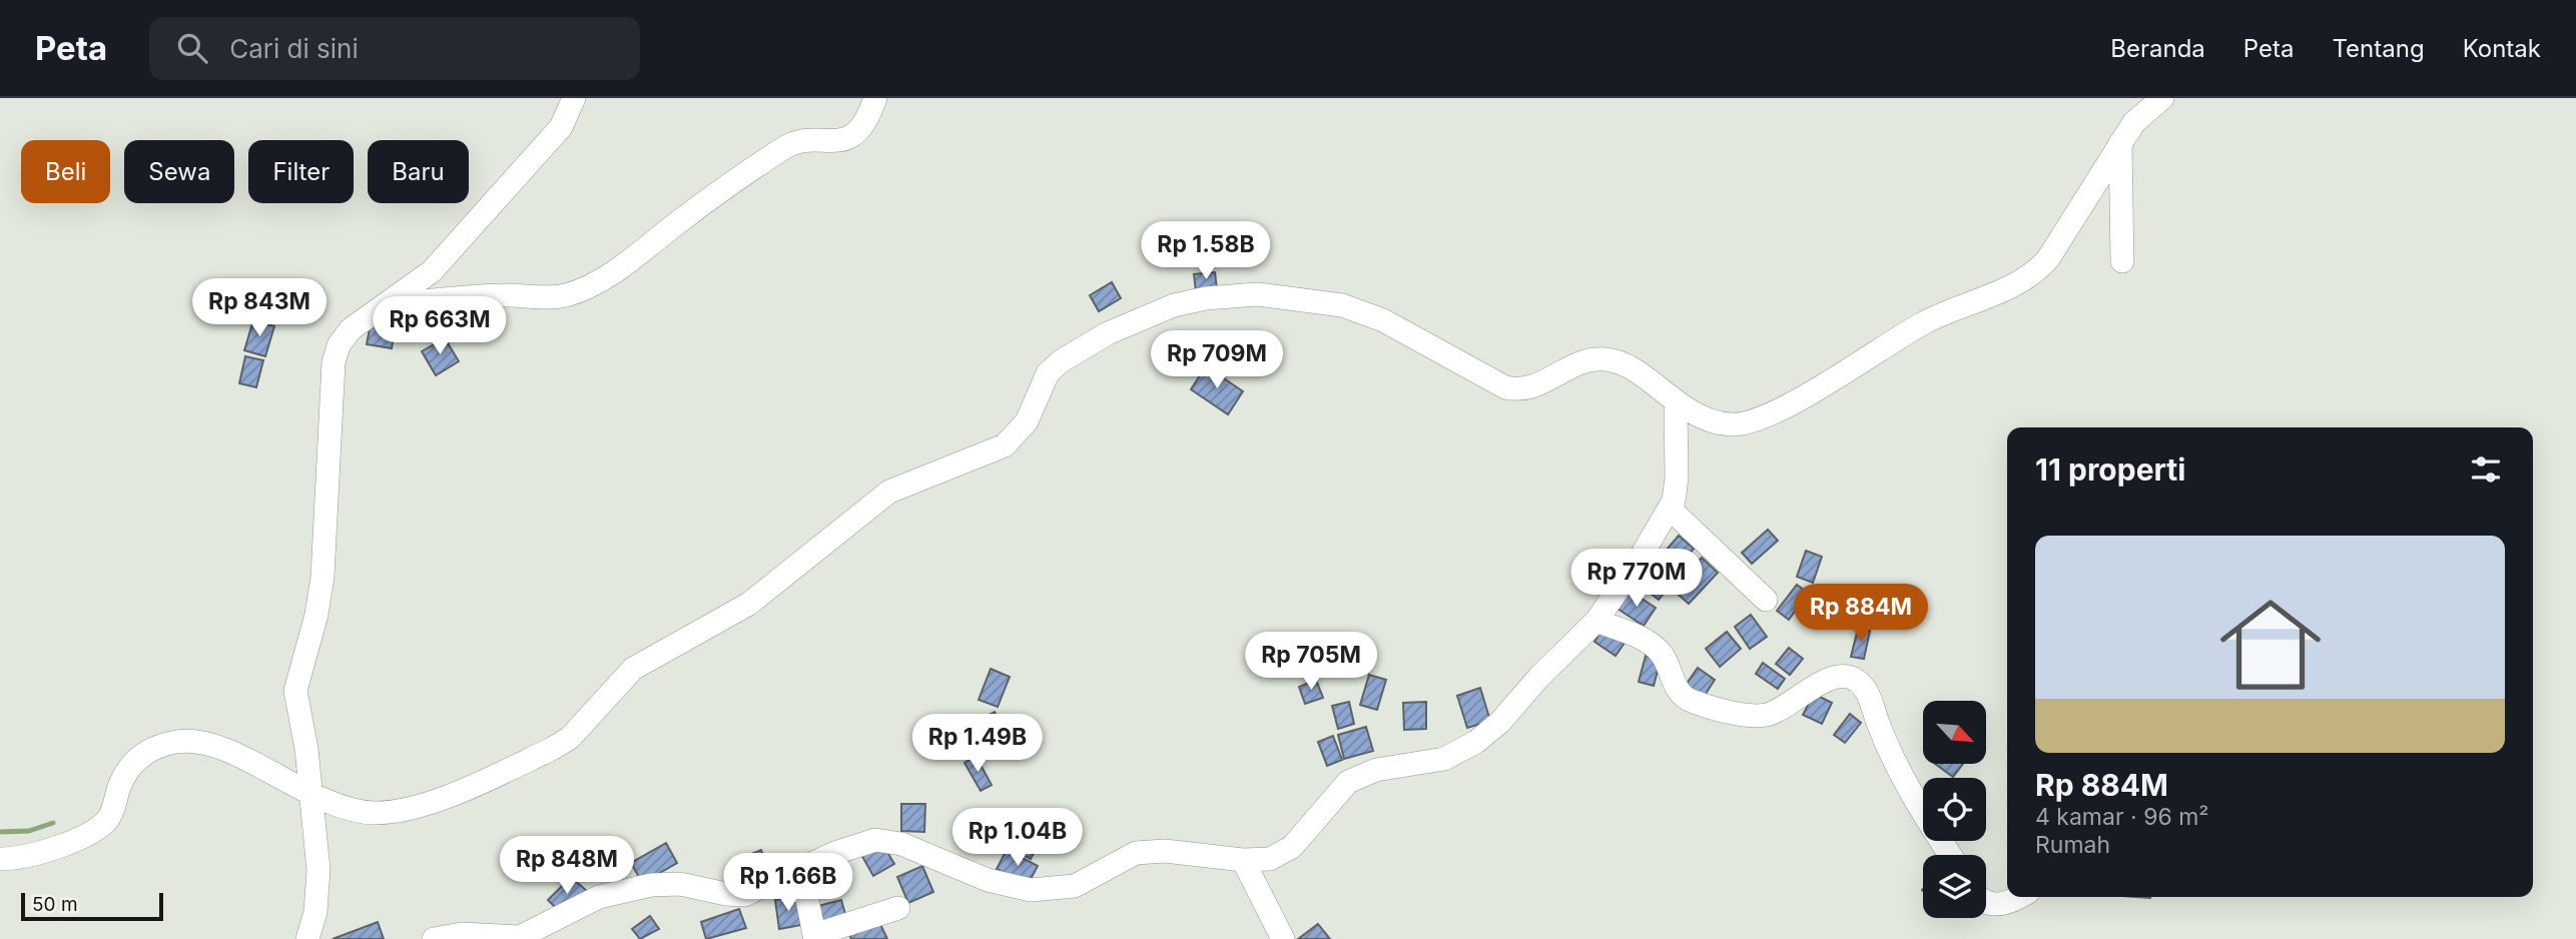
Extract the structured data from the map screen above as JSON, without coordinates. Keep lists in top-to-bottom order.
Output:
{
  "scale_bar": "50 m",
  "north": "bottom right",
  "page": {
    "header": "Peta",
    "search": "Cari di sini",
    "nav": [
      "Beranda",
      "Peta",
      "Tentang",
      "Kontak"
    ],
    "chip": [
      "Beli",
      "Sewa",
      "Filter",
      "Baru"
    ],
    "price": [
      "Rp 1.58B",
      "Rp 843M",
      "Rp 663M",
      "Rp 709M",
      "Rp 770M",
      "Rp 884M",
      "Rp 705M",
      "Rp 1.49B",
      "Rp 1.04B",
      "Rp 848M",
      "Rp 1.66B"
    ],
    "heading": "11 properti",
    "list": [
      {
        "name": "Rp 884M",
        "note": "4 kamar · 96 m² · Rumah"
      }
    ],
    "scale": "50 m"
  }
}
